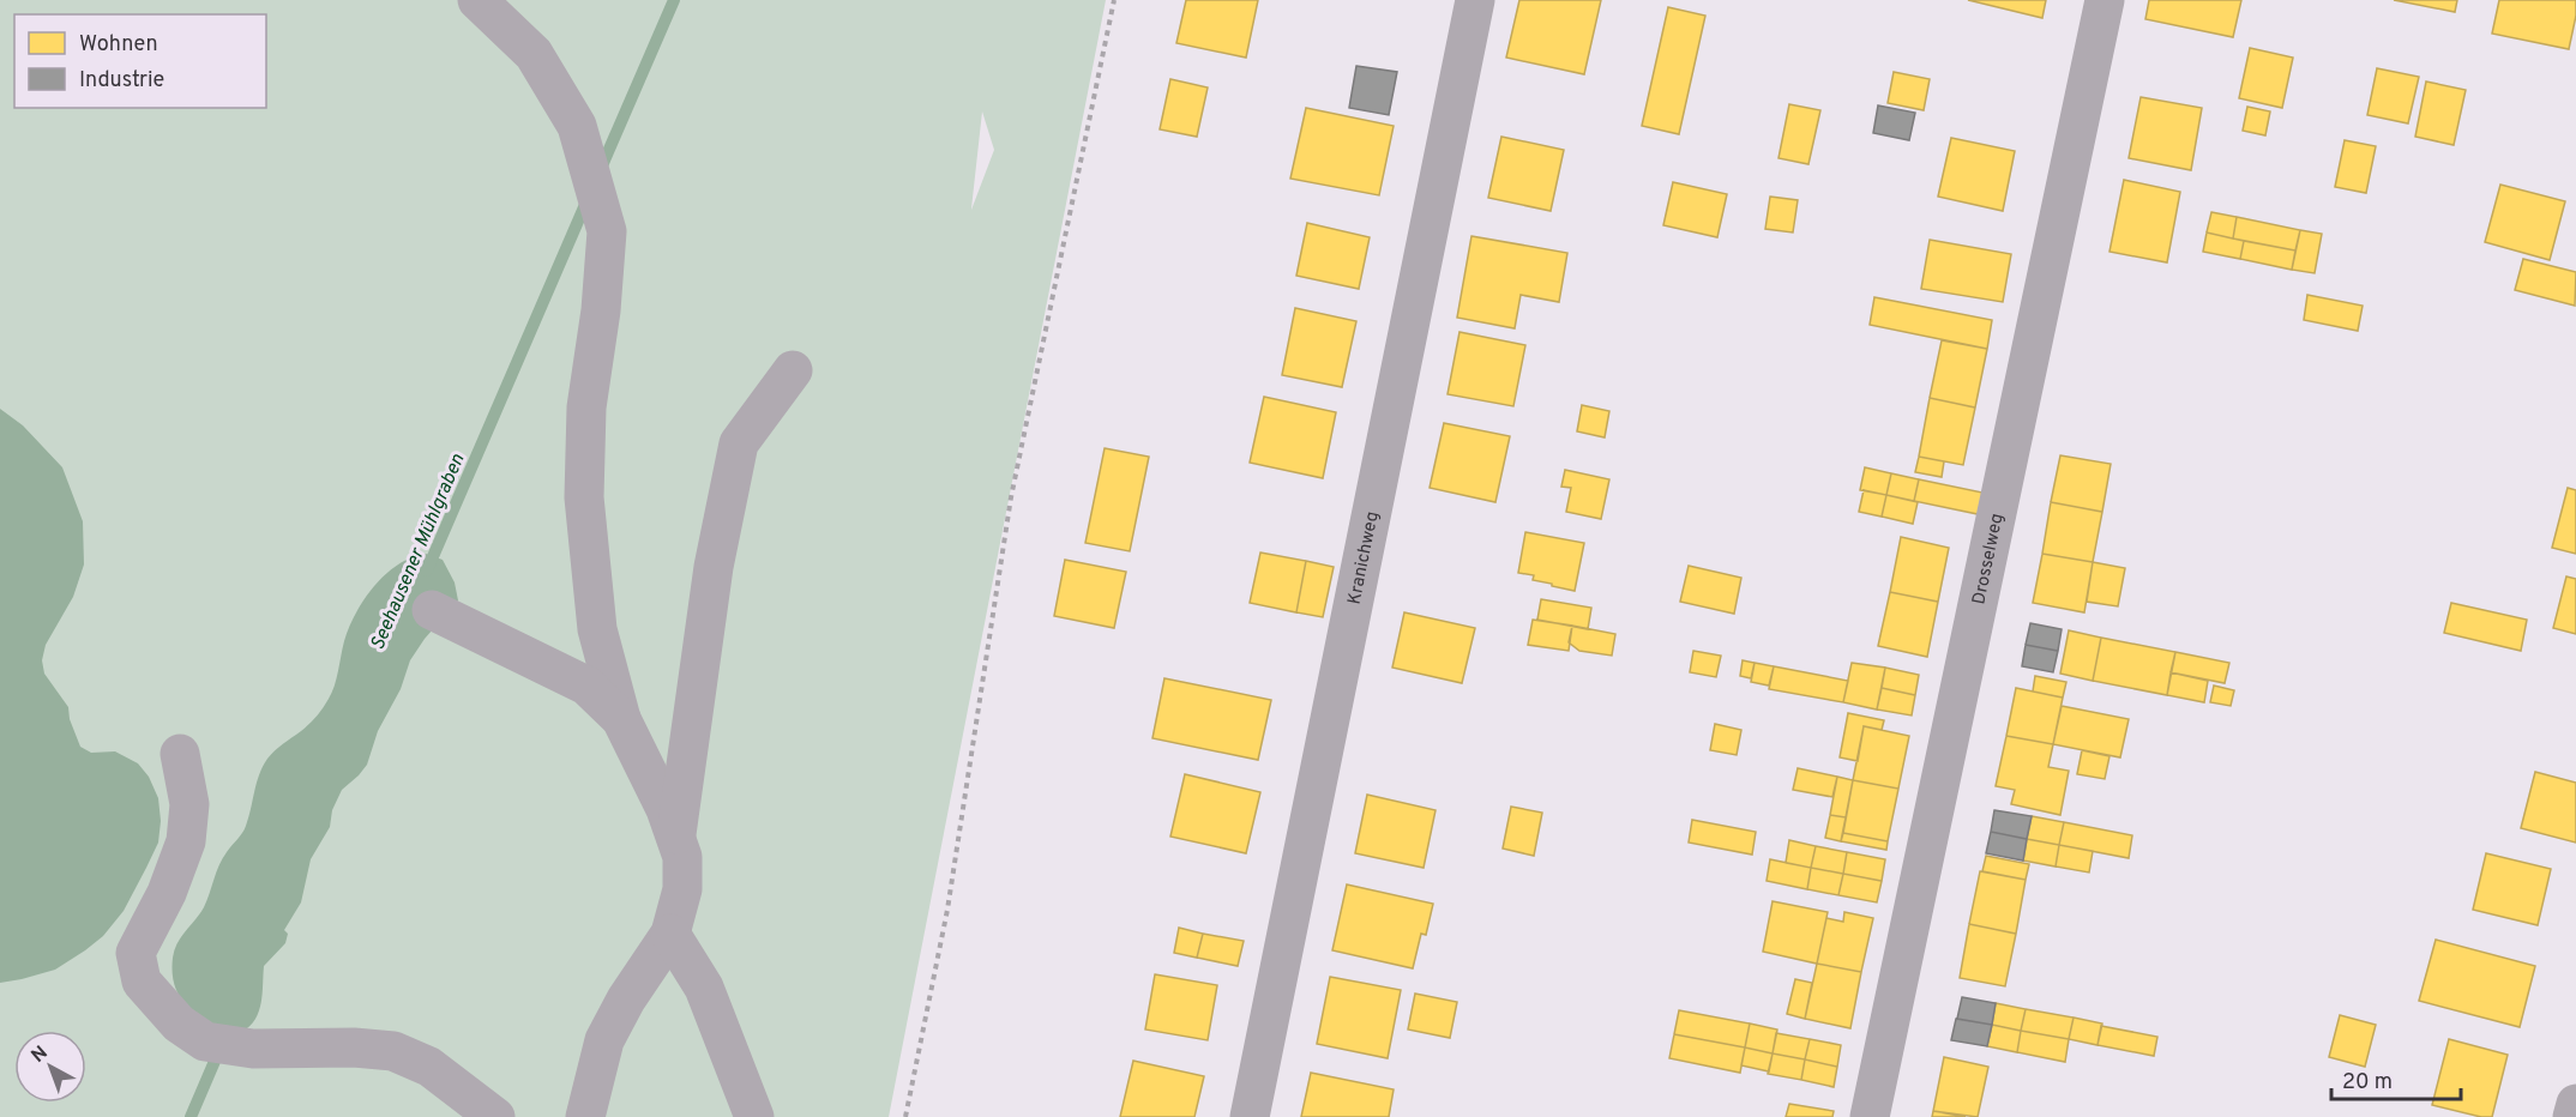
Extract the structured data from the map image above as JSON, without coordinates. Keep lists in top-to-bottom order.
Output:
{
  "streets": {
    "street": ["Kranichweg", "Drosselweg"]
  },
  "water": ["Seehausener Mühlgraben"],
  "legend": ["Wohnen", "Industrie"],
  "scale_bar": "20 m",
  "north": "top left"
}
